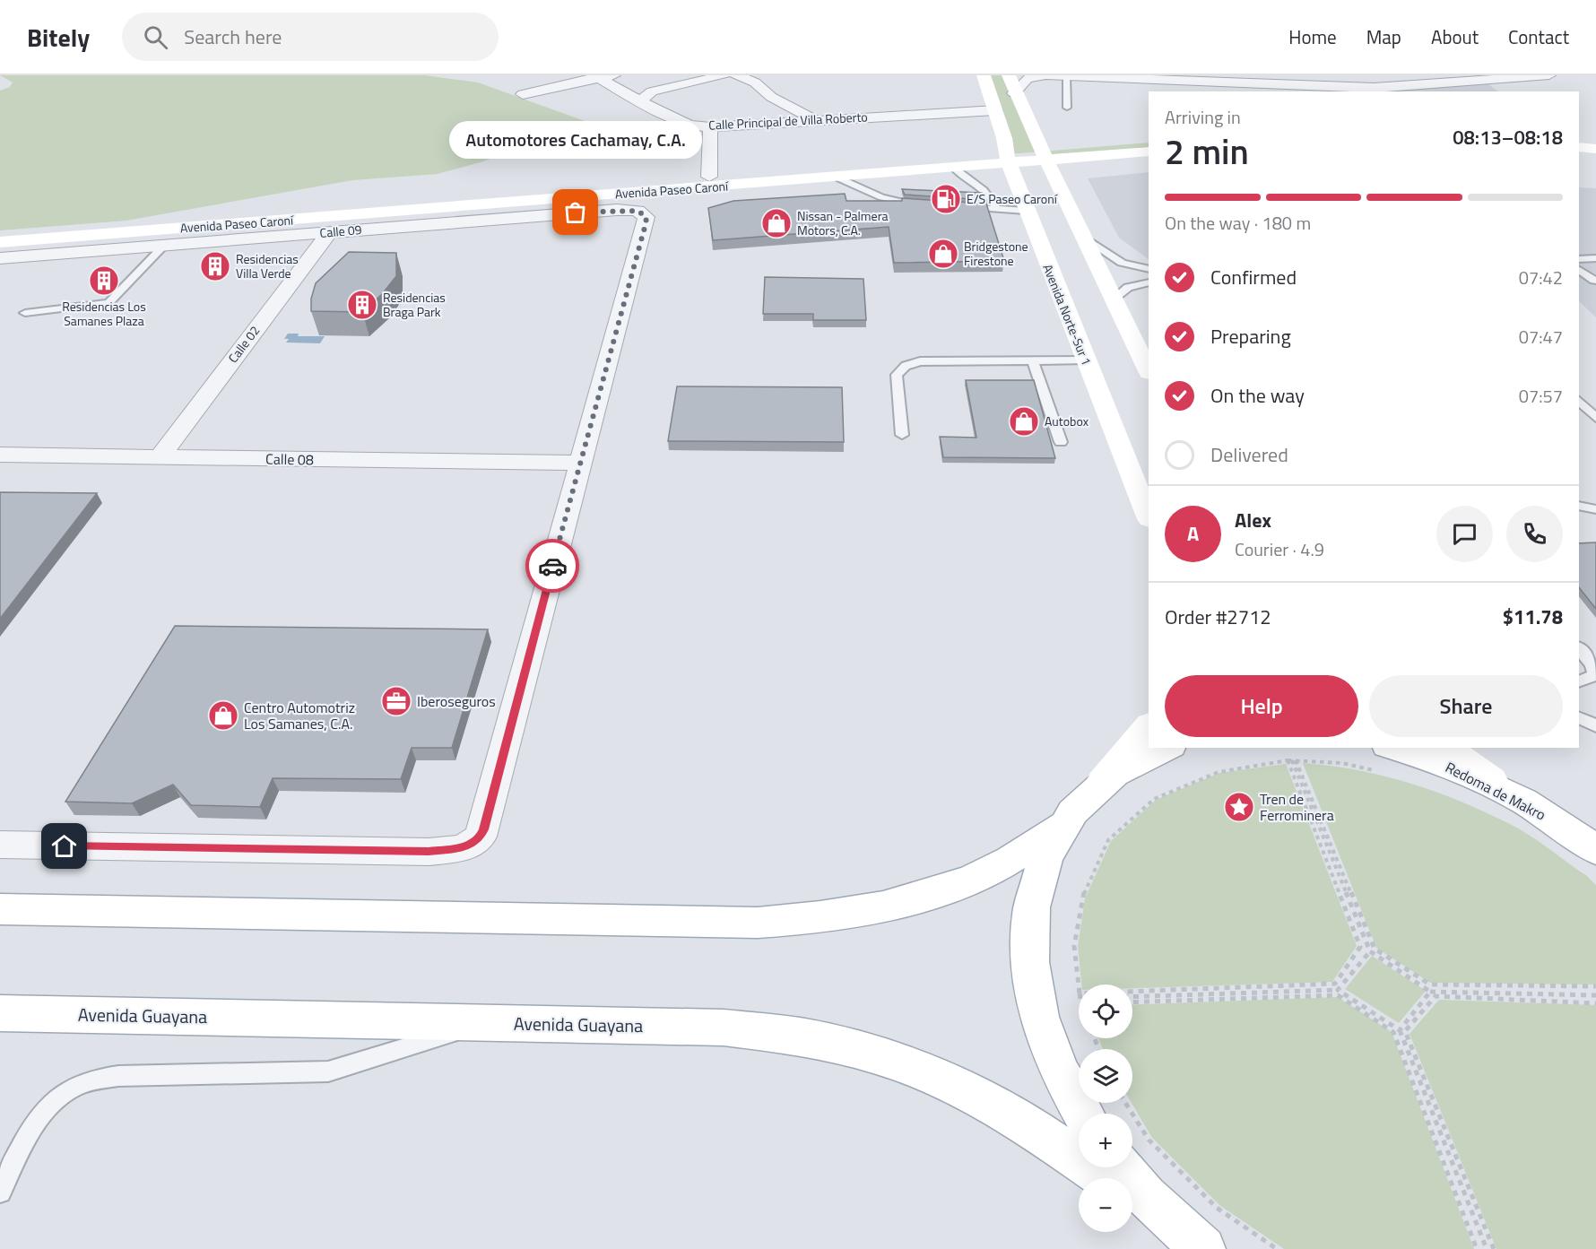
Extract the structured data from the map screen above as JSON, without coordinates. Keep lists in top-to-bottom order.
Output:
{
  "streets": {
    "main road": [
      "Avenida Paseo Caroní",
      "Avenida Norte-Sur 1",
      "Redoma de Makro",
      "Avenida Guayana"
    ],
    "street": [
      "Calle Principal de Villa Roberto",
      "Calle 09",
      "Calle 02",
      "Calle 08"
    ]
  },
  "crossings": [
    ["Calle Principal de Villa Roberto", "Avenida Norte-Sur 1"],
    ["Avenida Paseo Caroní", "Avenida Norte-Sur 1"],
    ["Calle 09", "Calle 02"],
    ["Calle 09", "Calle 08"],
    ["Calle 02", "Calle 08"]
  ],
  "places": {
    "fuel station": ["E/S Paseo Caroní"],
    "other": ["Automotores Cachamay, C.A."],
    "shop": [
      "Nissan - Palmera Motors, C.A.",
      "Bridgestone Firestone",
      "Autobox",
      "Centro Automotriz Los Samanes, C.A."
    ],
    "building": ["Residencias Villa Verde", "Residencias Los Samanes Plaza", "Residencias Braga Park"],
    "office": ["Iberoseguros"],
    "place": ["Tren de Ferrominera"]
  },
  "page": {
    "header": "Bitely",
    "search": "Search here",
    "nav": [
      "Home",
      "Map",
      "About",
      "Contact"
    ],
    "heading": ["2 min", "Arriving in", "08:13–08:18"],
    "panel": [
      "Alex",
      "Courier · 4.9",
      "Order #2712",
      "$11.78"
    ],
    "bubble": "Automotores Cachamay, C.A.",
    "bar": "On the way · 180 m",
    "list": [
      ["Confirmed", "07:42"],
      ["Preparing", "07:47"],
      ["On the way", "07:57"],
      "Delivered"
    ],
    "round": "A",
    "buttons": ["Help", "Share"],
    "map_buttons": ["+", "−"]
  }
}
